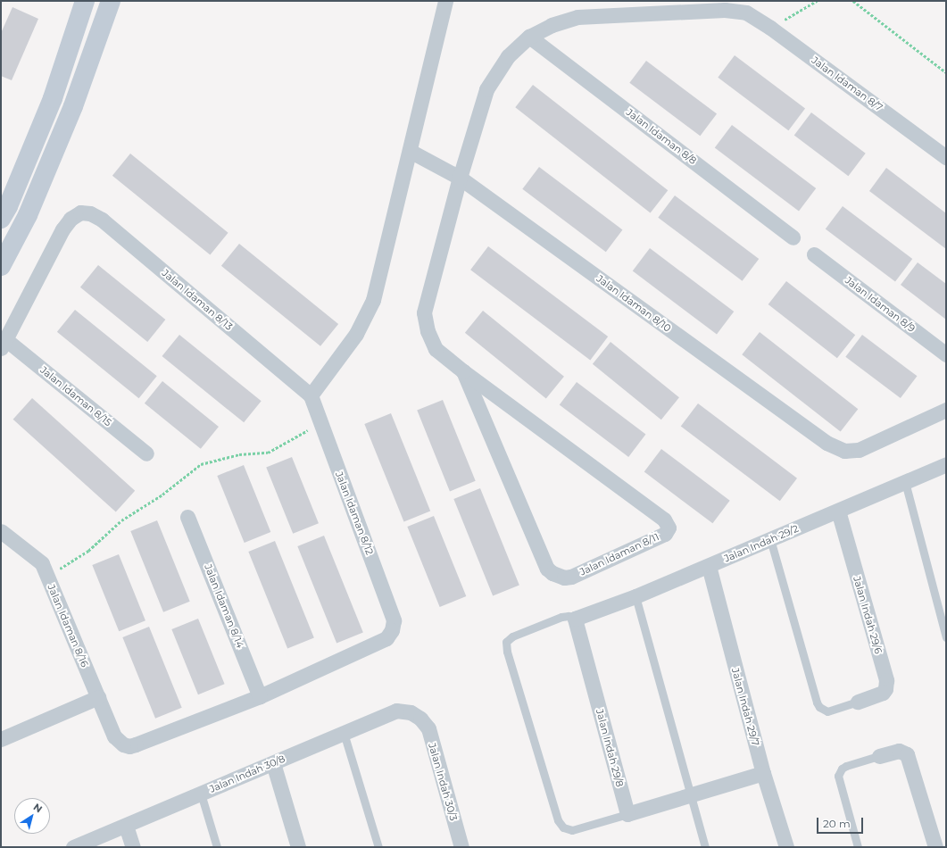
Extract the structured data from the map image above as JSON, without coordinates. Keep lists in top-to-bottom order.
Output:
{
  "streets": {
    "street": [
      "Jalan Idaman 8/7",
      "Jalan Idaman 8/8",
      "Jalan Idaman 8/13",
      "Jalan Idaman 8/10",
      "Jalan Idaman 8/9",
      "Jalan Idaman 8/15",
      "Jalan Idaman 8/12",
      "Jalan Indah 29/2",
      "Jalan Idaman 8/11",
      "Jalan Idaman 8/14",
      "Jalan Indah 29/6",
      "Jalan Idaman 8/16",
      "Jalan Indah 29/7",
      "Jalan Indah 29/8",
      "Jalan Indah 30/8",
      "Jalan Indah 30/3"
    ]
  },
  "crossings": [
    ["Jalan Idaman 8/7", "Jalan Idaman 8/11"],
    ["Jalan Idaman 8/8", "Jalan Idaman 8/11"],
    ["Jalan Idaman 8/13", "Jalan Idaman 8/15"],
    ["Jalan Idaman 8/13", "Jalan Idaman 8/12"],
    ["Jalan Idaman 8/10", "Jalan Idaman 8/11"],
    ["Jalan Idaman 8/12", "Jalan Idaman 8/14"],
    ["Jalan Idaman 8/12", "Jalan Idaman 8/16"],
    ["Jalan Indah 29/2", "Jalan Indah 29/6"],
    ["Jalan Indah 29/2", "Jalan Indah 29/7"],
    ["Jalan Indah 29/2", "Jalan Indah 29/8"],
    ["Jalan Idaman 8/14", "Jalan Idaman 8/16"],
    ["Jalan Indah 30/8", "Jalan Indah 30/3"]
  ],
  "scale_bar": "20 m",
  "north": "top right"
}
